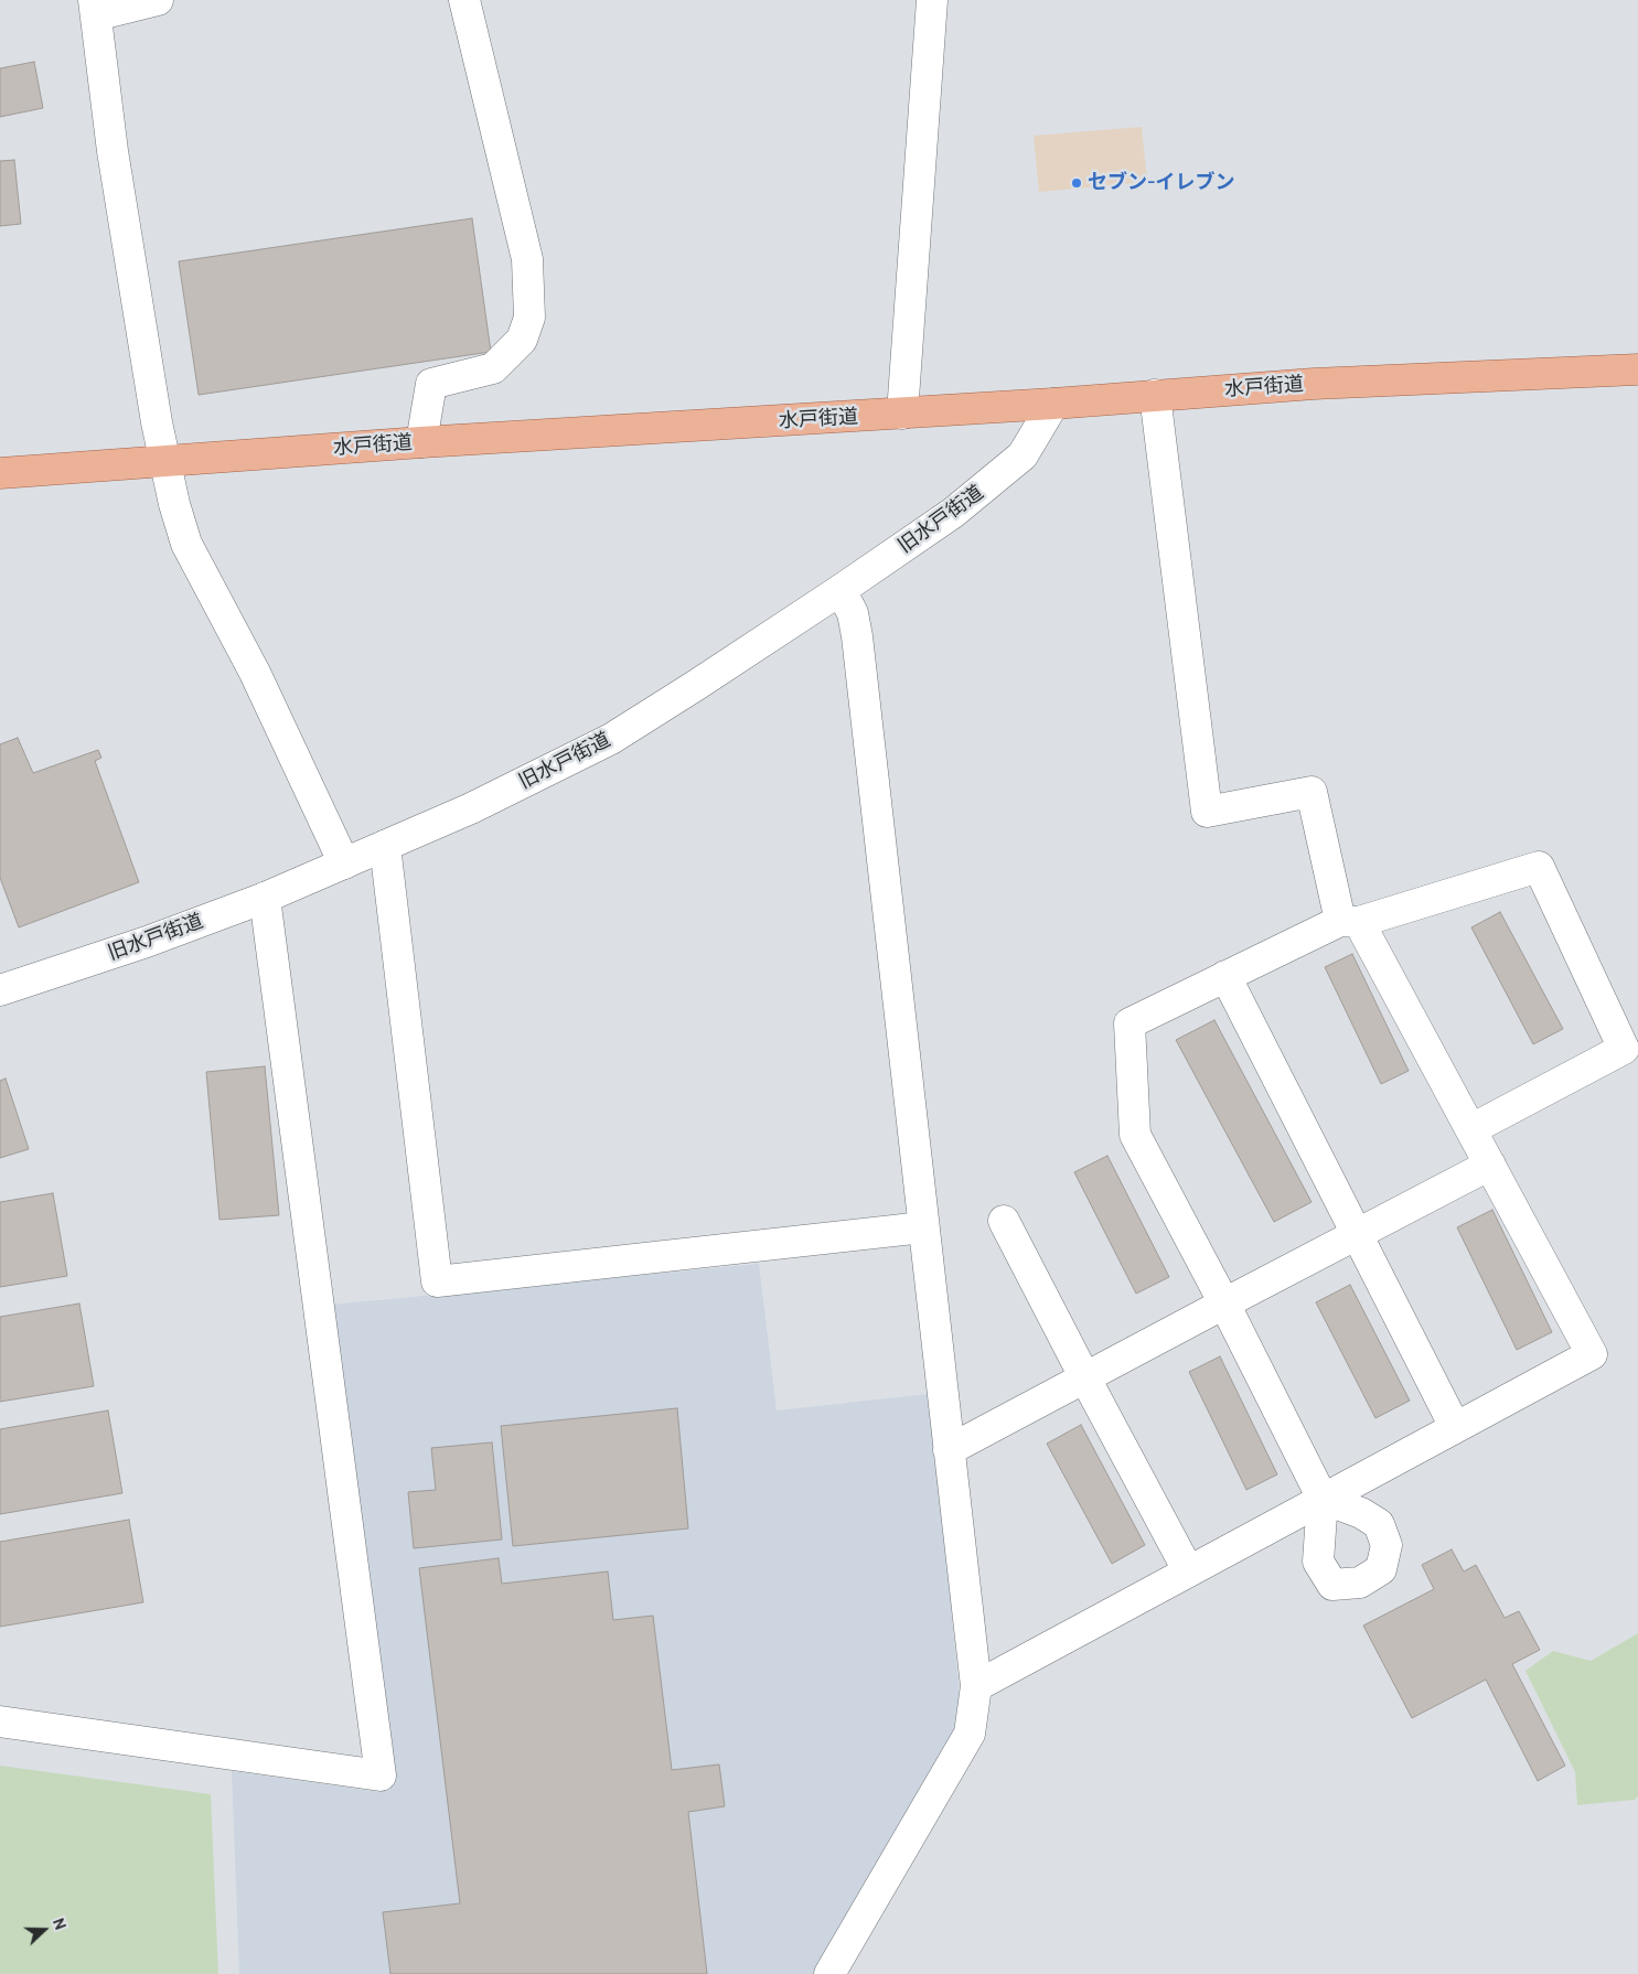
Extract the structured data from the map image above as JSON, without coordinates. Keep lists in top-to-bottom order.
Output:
{
  "streets": {
    "main road": ["水戸街道"],
    "street": ["旧水戸街道"]
  },
  "crossings": [
    ["水戸街道", "旧水戸街道"]
  ],
  "places": ["セブン-イレブン"],
  "north": "right"
}
